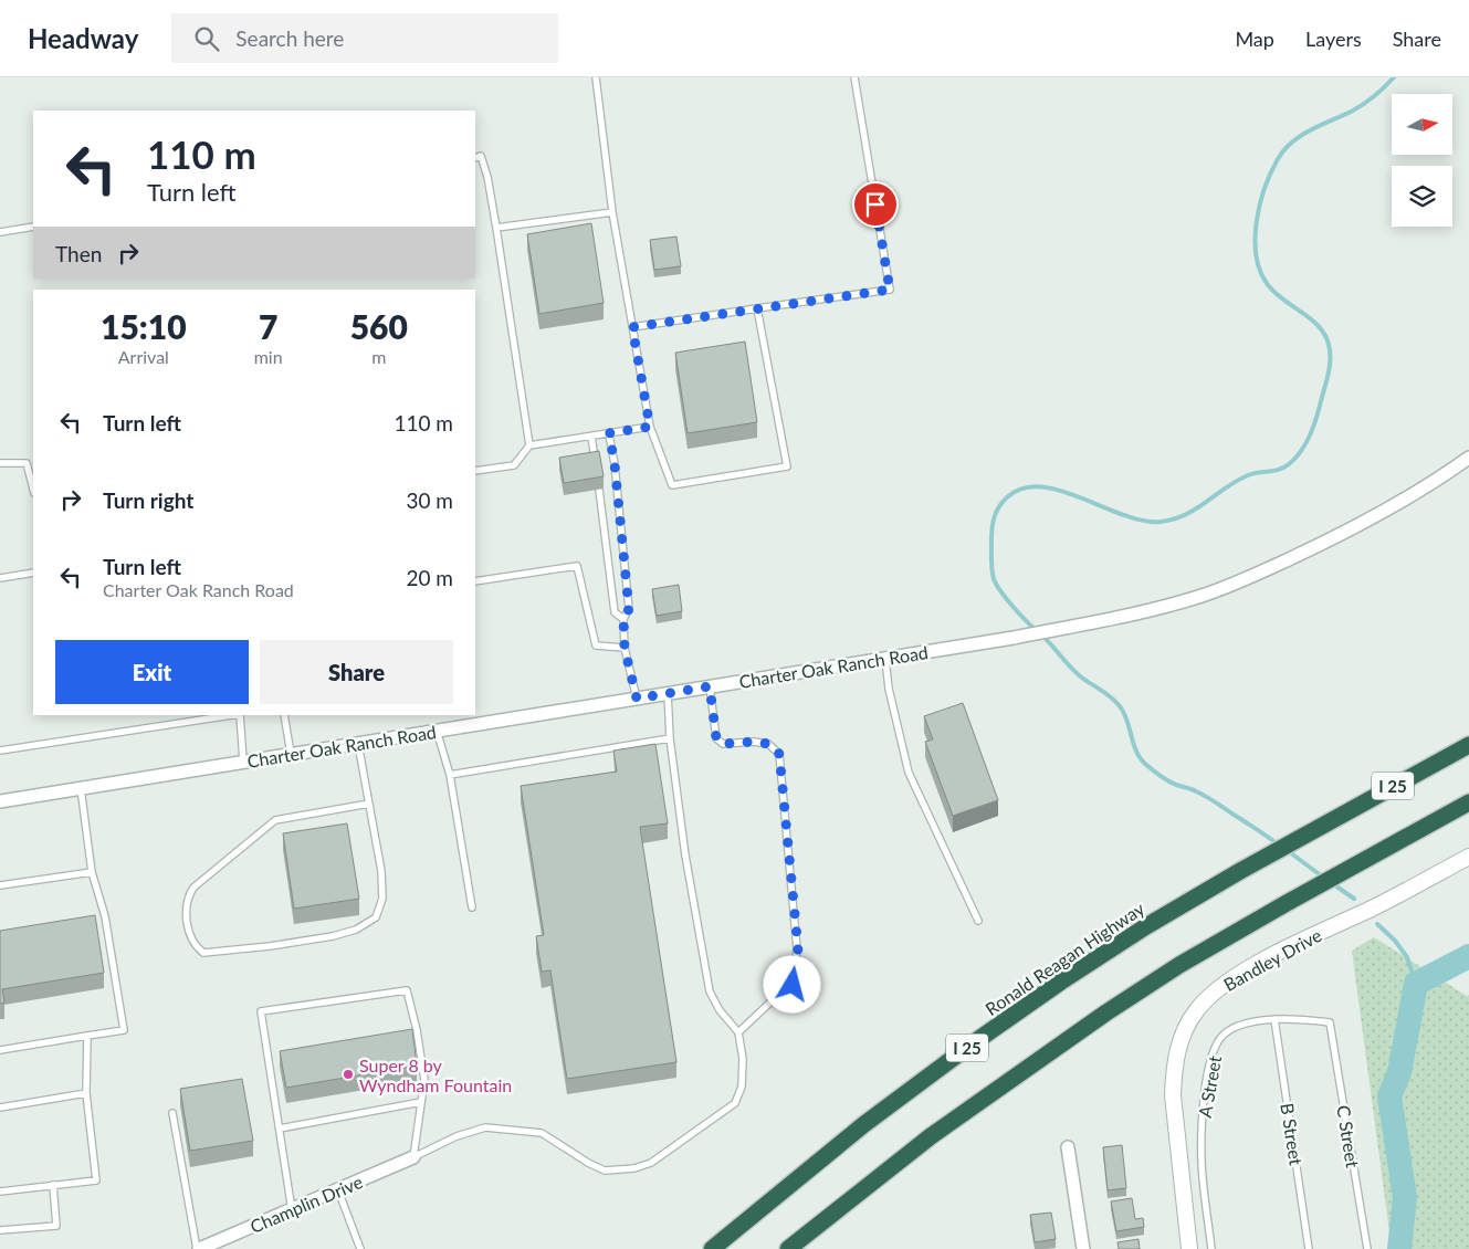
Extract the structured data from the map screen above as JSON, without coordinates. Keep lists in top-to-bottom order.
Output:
{
  "streets": {
    "highway": ["I 25", "Ronald Reagan Highway"],
    "street": ["Charter Oak Ranch Road", "Bandley Drive", "Champlin Drive"],
    "lane": ["A Street", "B Street", "C Street"]
  },
  "crossings": [
    ["A Street", "B Street"],
    ["A Street", "C Street"]
  ],
  "places": ["Super 8 by Wyndham Fountain"],
  "north": "right",
  "page": {
    "header": "Headway",
    "search": "Search here",
    "nav": ["Map", "Layers", "Share"],
    "turn": ["110 m", "Turn left"],
    "then": "Then",
    "eta": [
      "15:10",
      "Arrival",
      "7",
      "min",
      "560",
      "m"
    ],
    "list": [
      {
        "name": "Turn left",
        "value": "110 m"
      },
      {
        "name": "Turn right",
        "value": "30 m"
      },
      {
        "name": "Turn left",
        "note": "Charter Oak Ranch Road",
        "value": "20 m"
      }
    ],
    "buttons": ["Exit", "Share"]
  }
}
